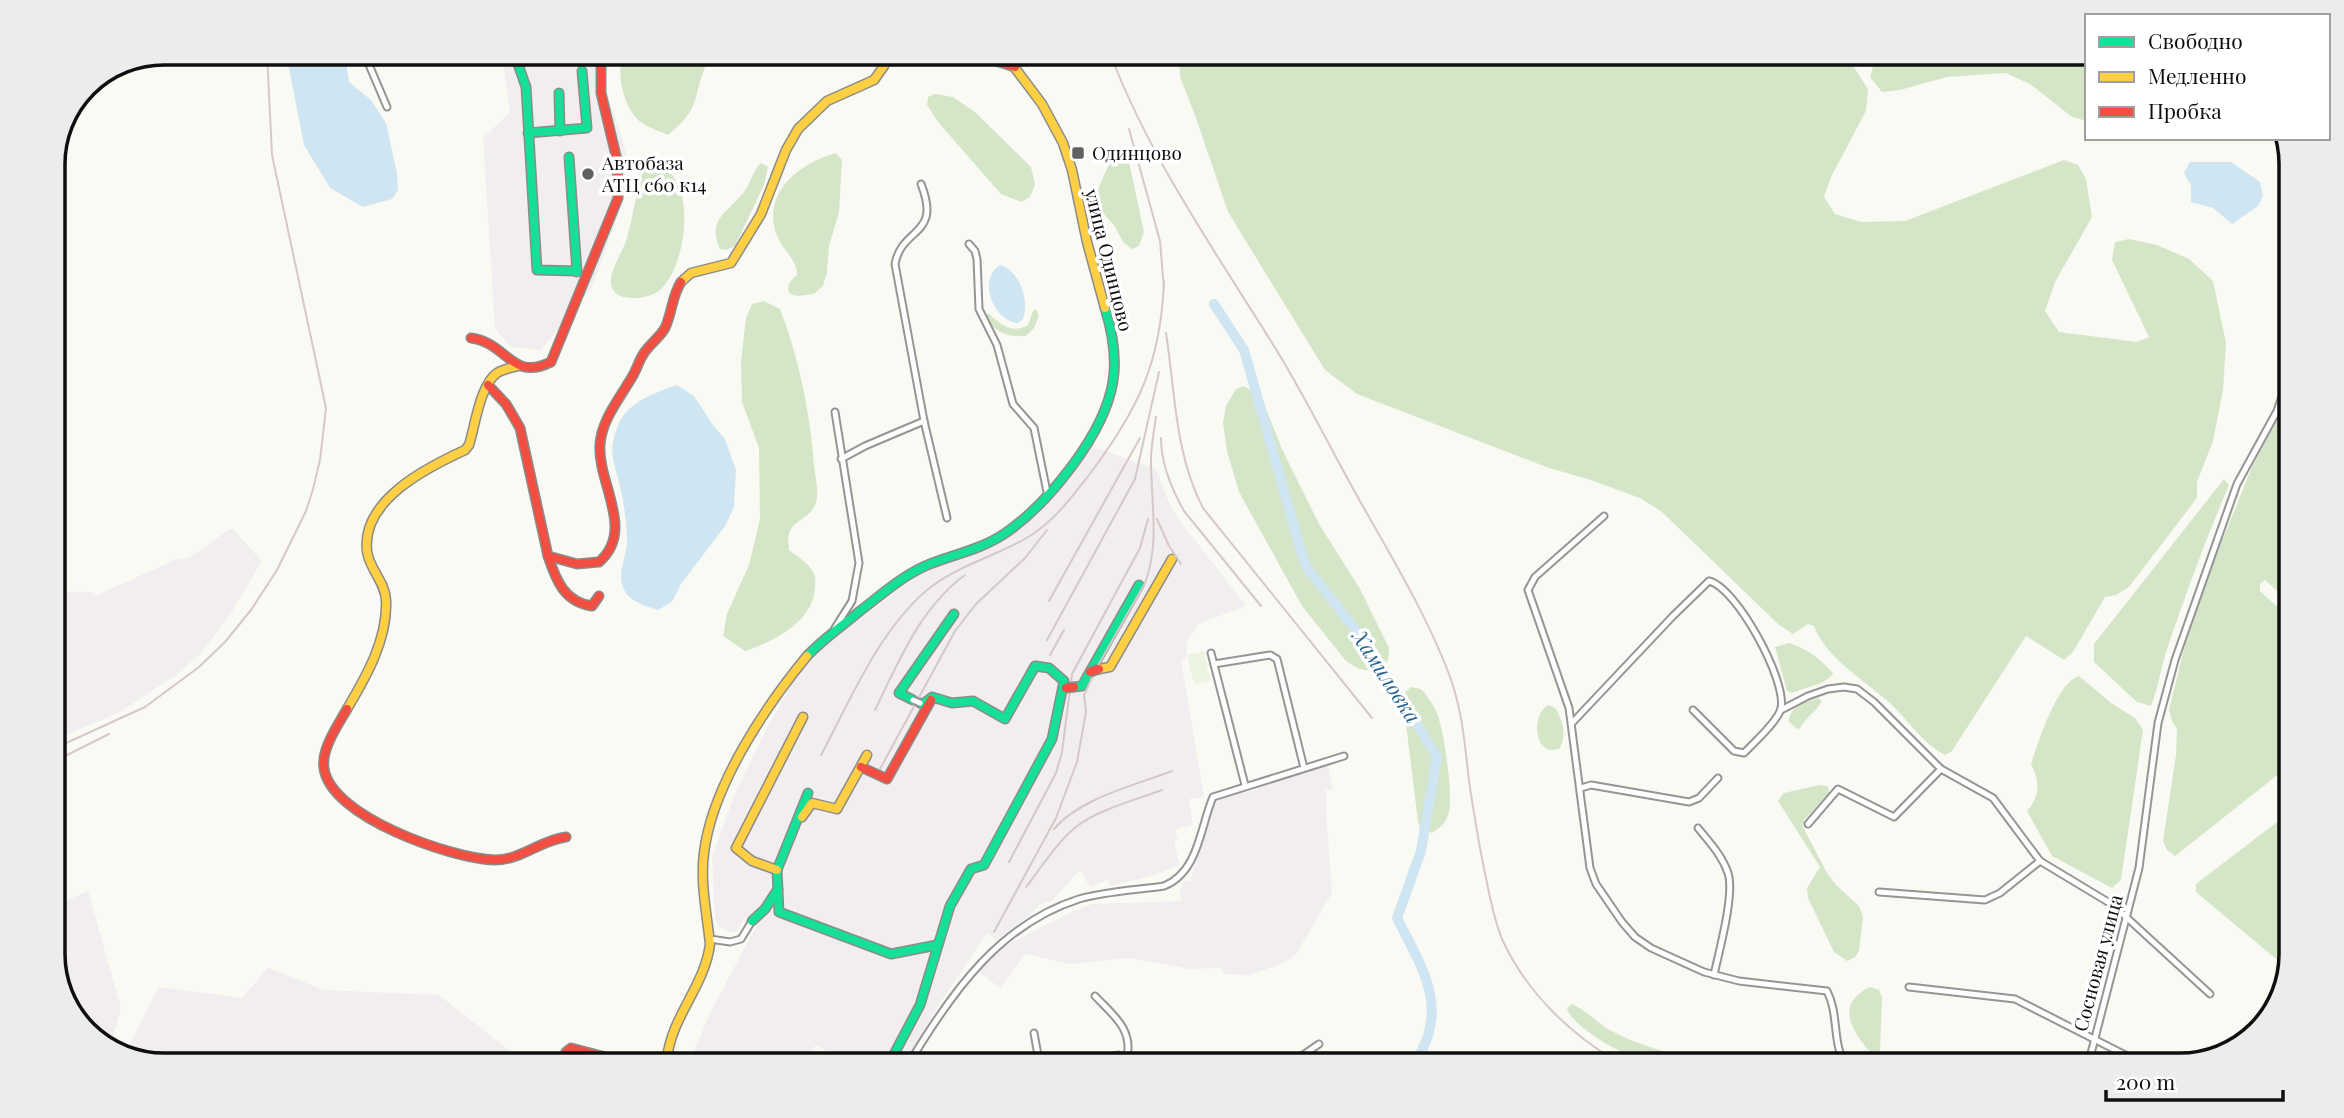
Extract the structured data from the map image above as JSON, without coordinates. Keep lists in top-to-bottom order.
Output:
{
  "streets": {
    "street": ["улица Одинцово", "Сосновая улица"]
  },
  "water": ["Хамиловка"],
  "places": {
    "transit": ["Одинцово"],
    "other": ["Автобаза АТЦ с60 к14"]
  },
  "legend": ["Свободно", "Медленно", "Пробка"],
  "scale_bar": "200 m"
}
